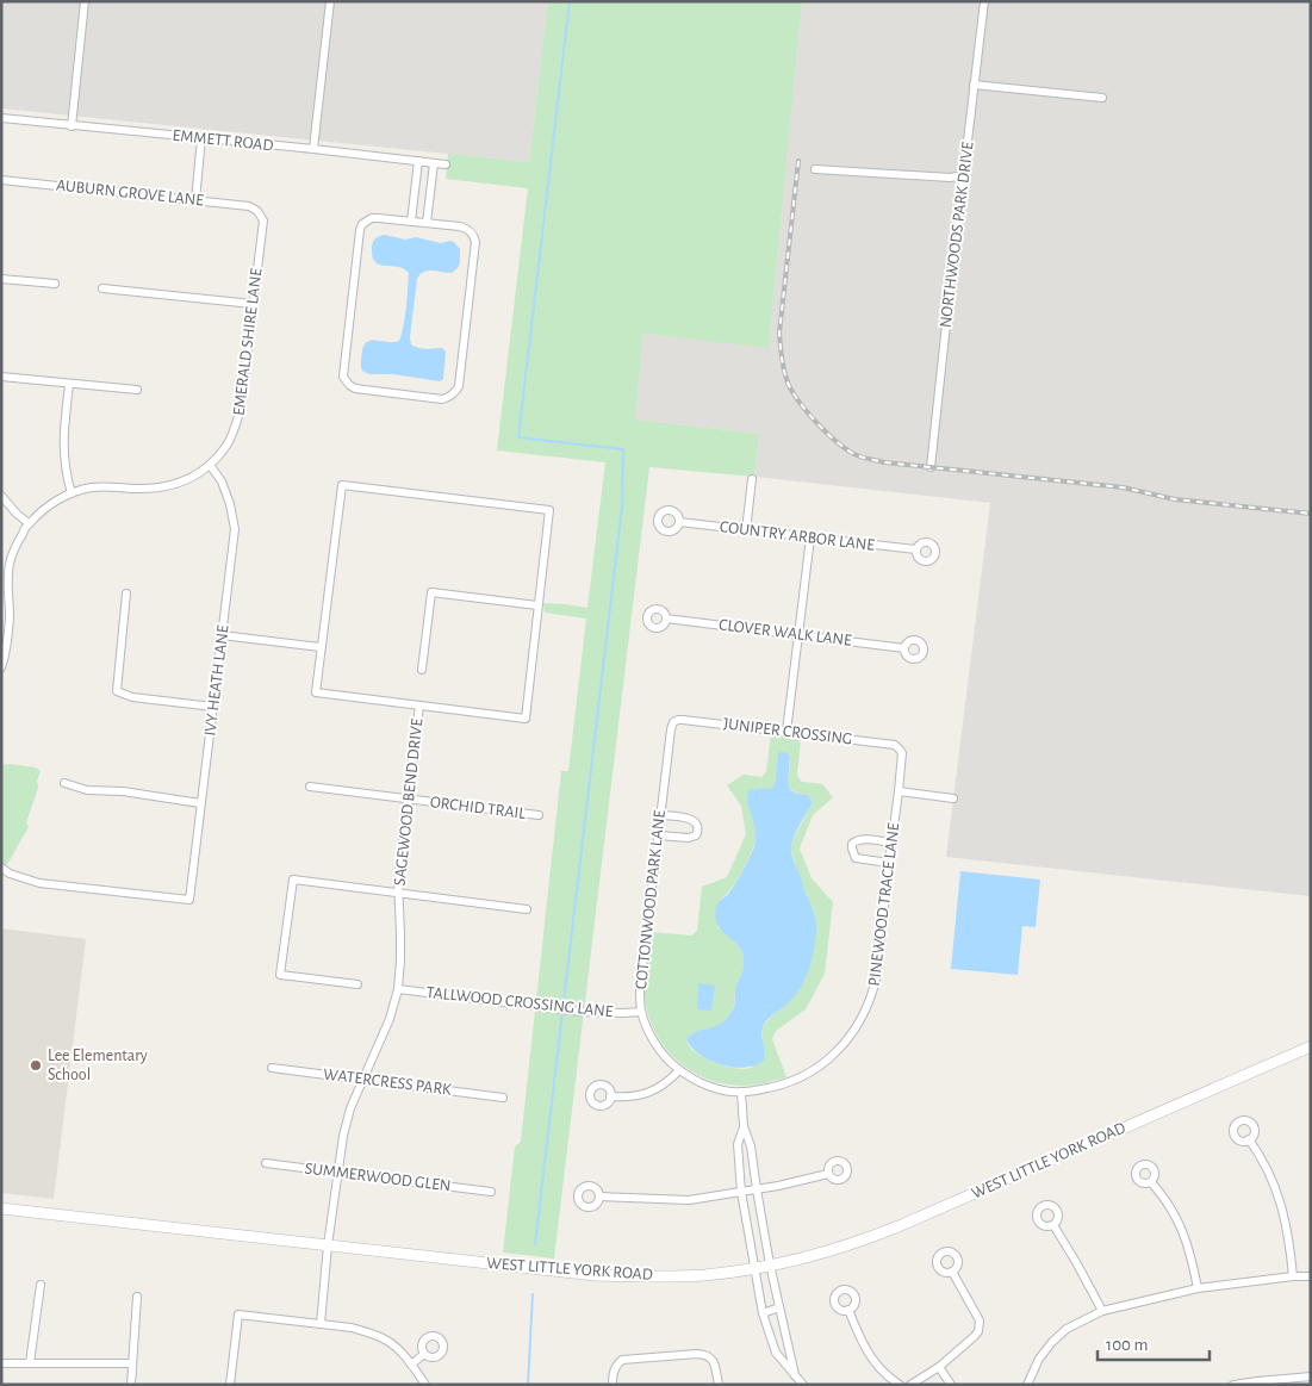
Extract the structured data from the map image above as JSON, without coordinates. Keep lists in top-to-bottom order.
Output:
{
  "streets": {
    "main road": ["WEST LITTLE YORK ROAD"],
    "street": [
      "EMMETT ROAD",
      "AUBURN GROVE LANE",
      "NORTHWOODS PARK DRIVE",
      "EMERALD SHIRE LANE",
      "COUNTRY ARBOR LANE",
      "CLOVER WALK LANE",
      "IVY HEATH LANE",
      "JUNIPER CROSSING",
      "SAGEWOOD BEND DRIVE",
      "ORCHID TRAIL",
      "COTTONWOOD PARK LANE",
      "PINEWOOD TRACE LANE",
      "TALLWOOD CROSSING LANE",
      "WATERCRESS PARK",
      "SUMMERWOOD GLEN"
    ]
  },
  "crossings": [
    ["AUBURN GROVE LANE", "EMERALD SHIRE LANE"],
    ["EMERALD SHIRE LANE", "IVY HEATH LANE"],
    ["JUNIPER CROSSING", "COTTONWOOD PARK LANE"],
    ["JUNIPER CROSSING", "PINEWOOD TRACE LANE"],
    ["SAGEWOOD BEND DRIVE", "ORCHID TRAIL"],
    ["SAGEWOOD BEND DRIVE", "TALLWOOD CROSSING LANE"],
    ["SAGEWOOD BEND DRIVE", "WATERCRESS PARK"],
    ["SAGEWOOD BEND DRIVE", "WEST LITTLE YORK ROAD"],
    ["SAGEWOOD BEND DRIVE", "SUMMERWOOD GLEN"],
    ["COTTONWOOD PARK LANE", "PINEWOOD TRACE LANE"],
    ["COTTONWOOD PARK LANE", "TALLWOOD CROSSING LANE"]
  ],
  "places": ["Lee Elementary School"],
  "scale_bar": "100 m"
}
